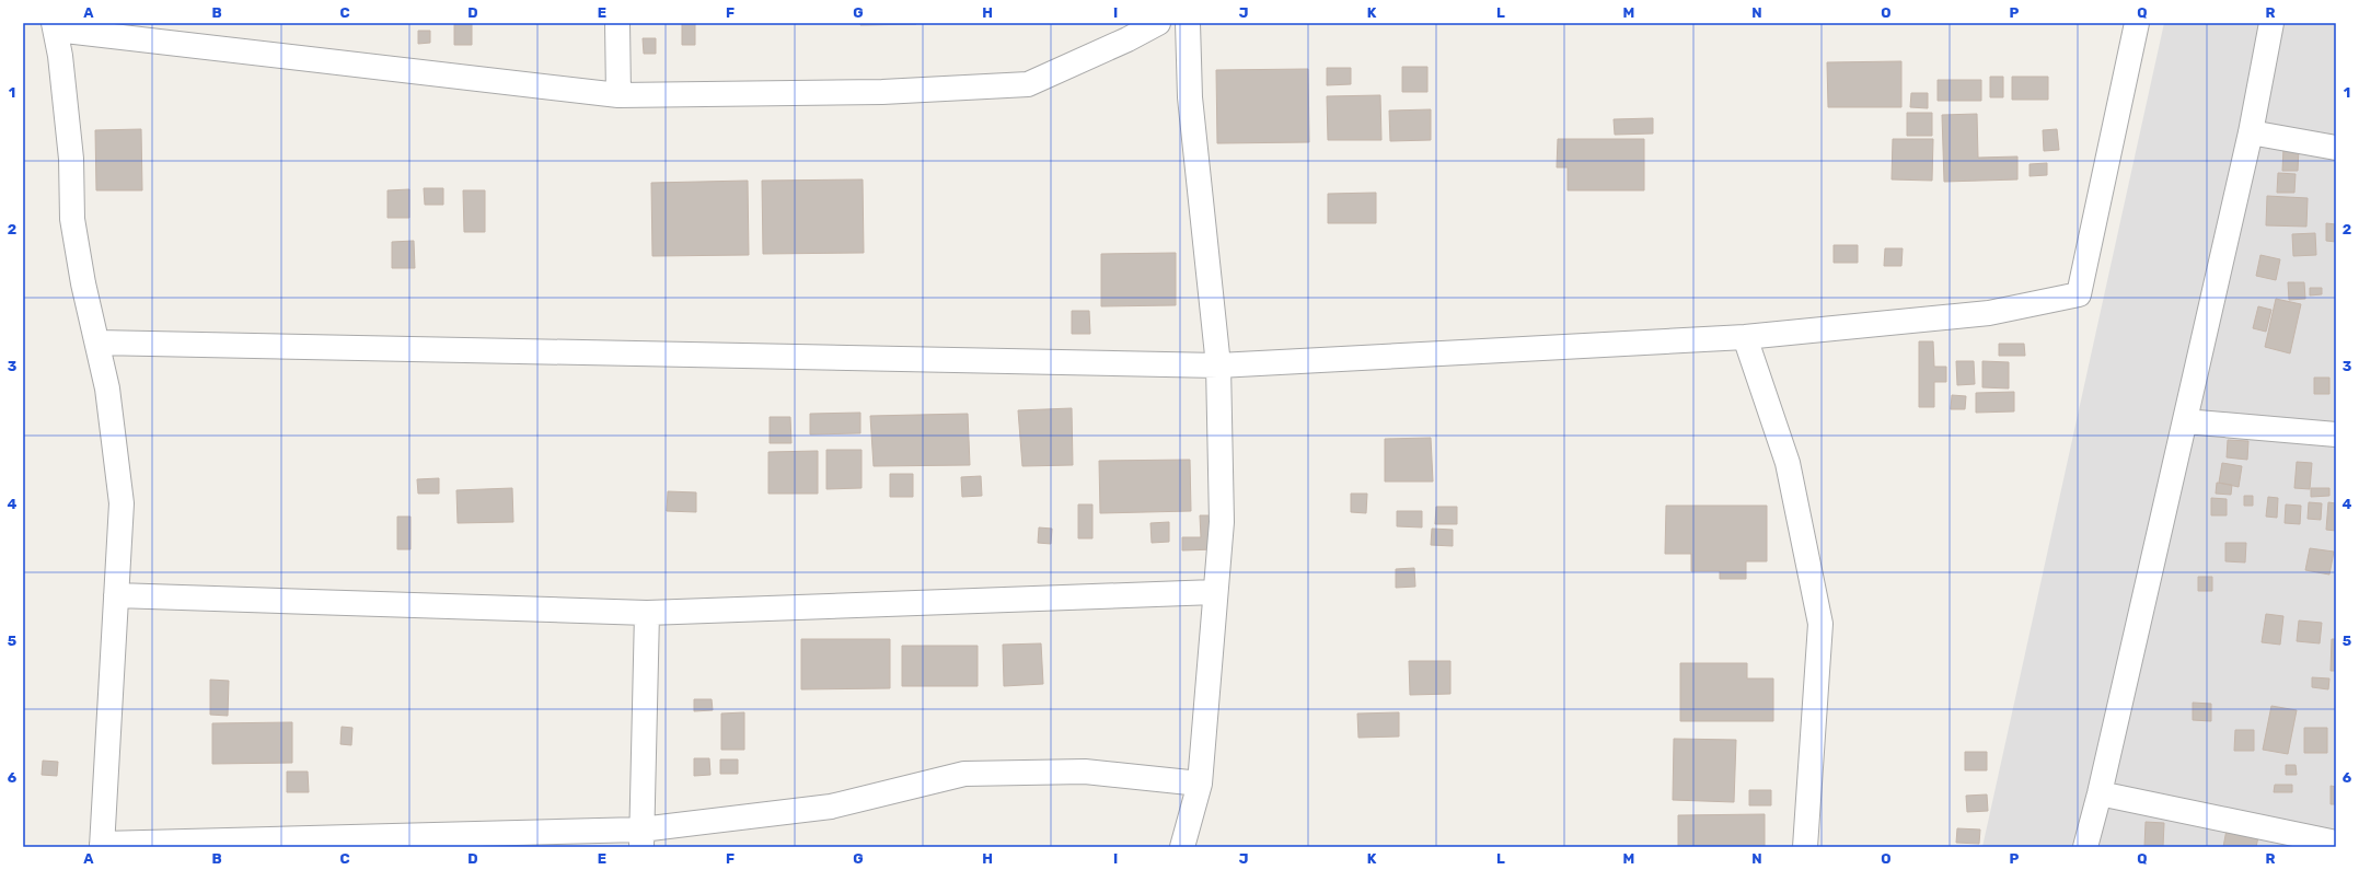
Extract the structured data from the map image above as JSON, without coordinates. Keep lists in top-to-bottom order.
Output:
{
  "grid": {
    "columns": [
      "A",
      "B",
      "C",
      "D",
      "E",
      "F",
      "G",
      "H",
      "I",
      "J",
      "K",
      "L",
      "M",
      "N",
      "O",
      "P",
      "Q",
      "R"
    ],
    "rows": [
      "1",
      "2",
      "3",
      "4",
      "5",
      "6"
    ]
  }
}
